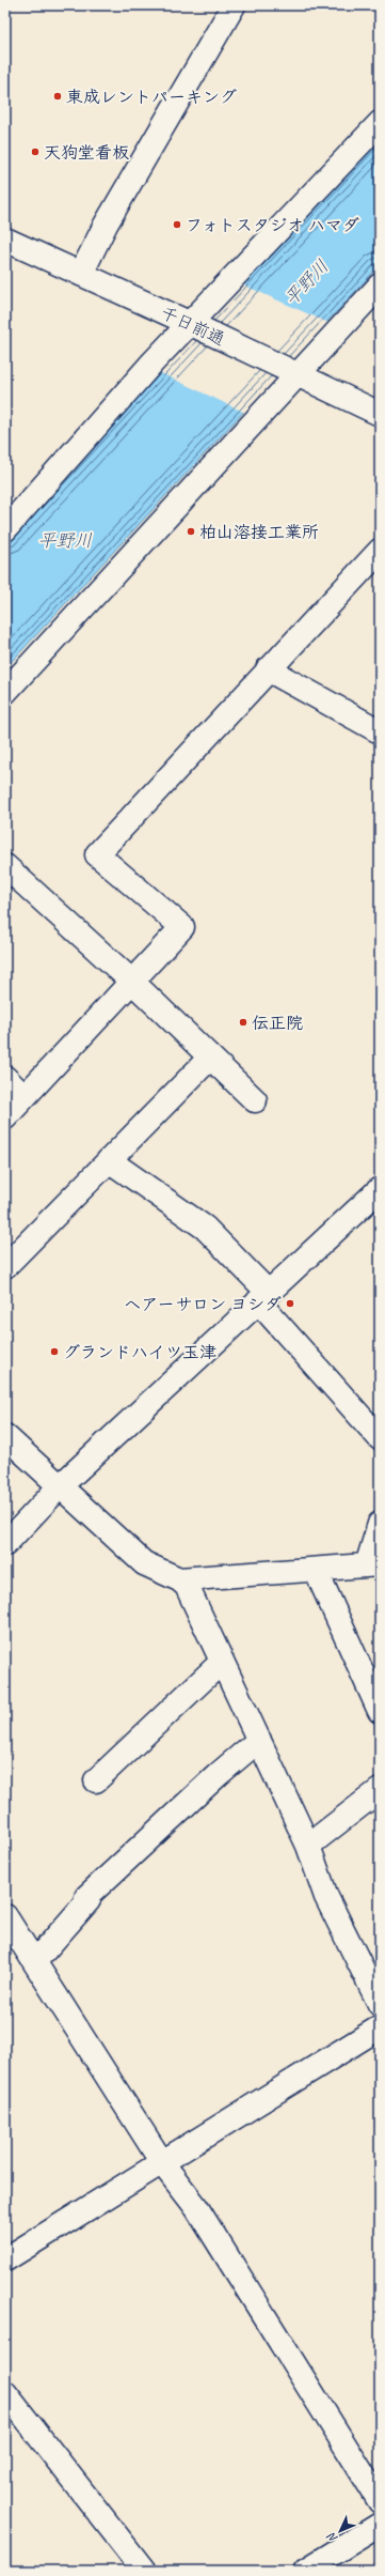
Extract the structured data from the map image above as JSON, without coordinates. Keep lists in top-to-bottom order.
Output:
{
  "streets": {
    "street": ["千日前通"]
  },
  "water": ["平野川"],
  "places": [
    "東成レントパーキング",
    "天狗堂看板",
    "フォトスタジオ ハマダ",
    "柏山溶接工業所",
    "伝正院",
    "ヘアーサロン ヨシダ",
    "グランドハイツ玉津"
  ],
  "north": "bottom left"
}
